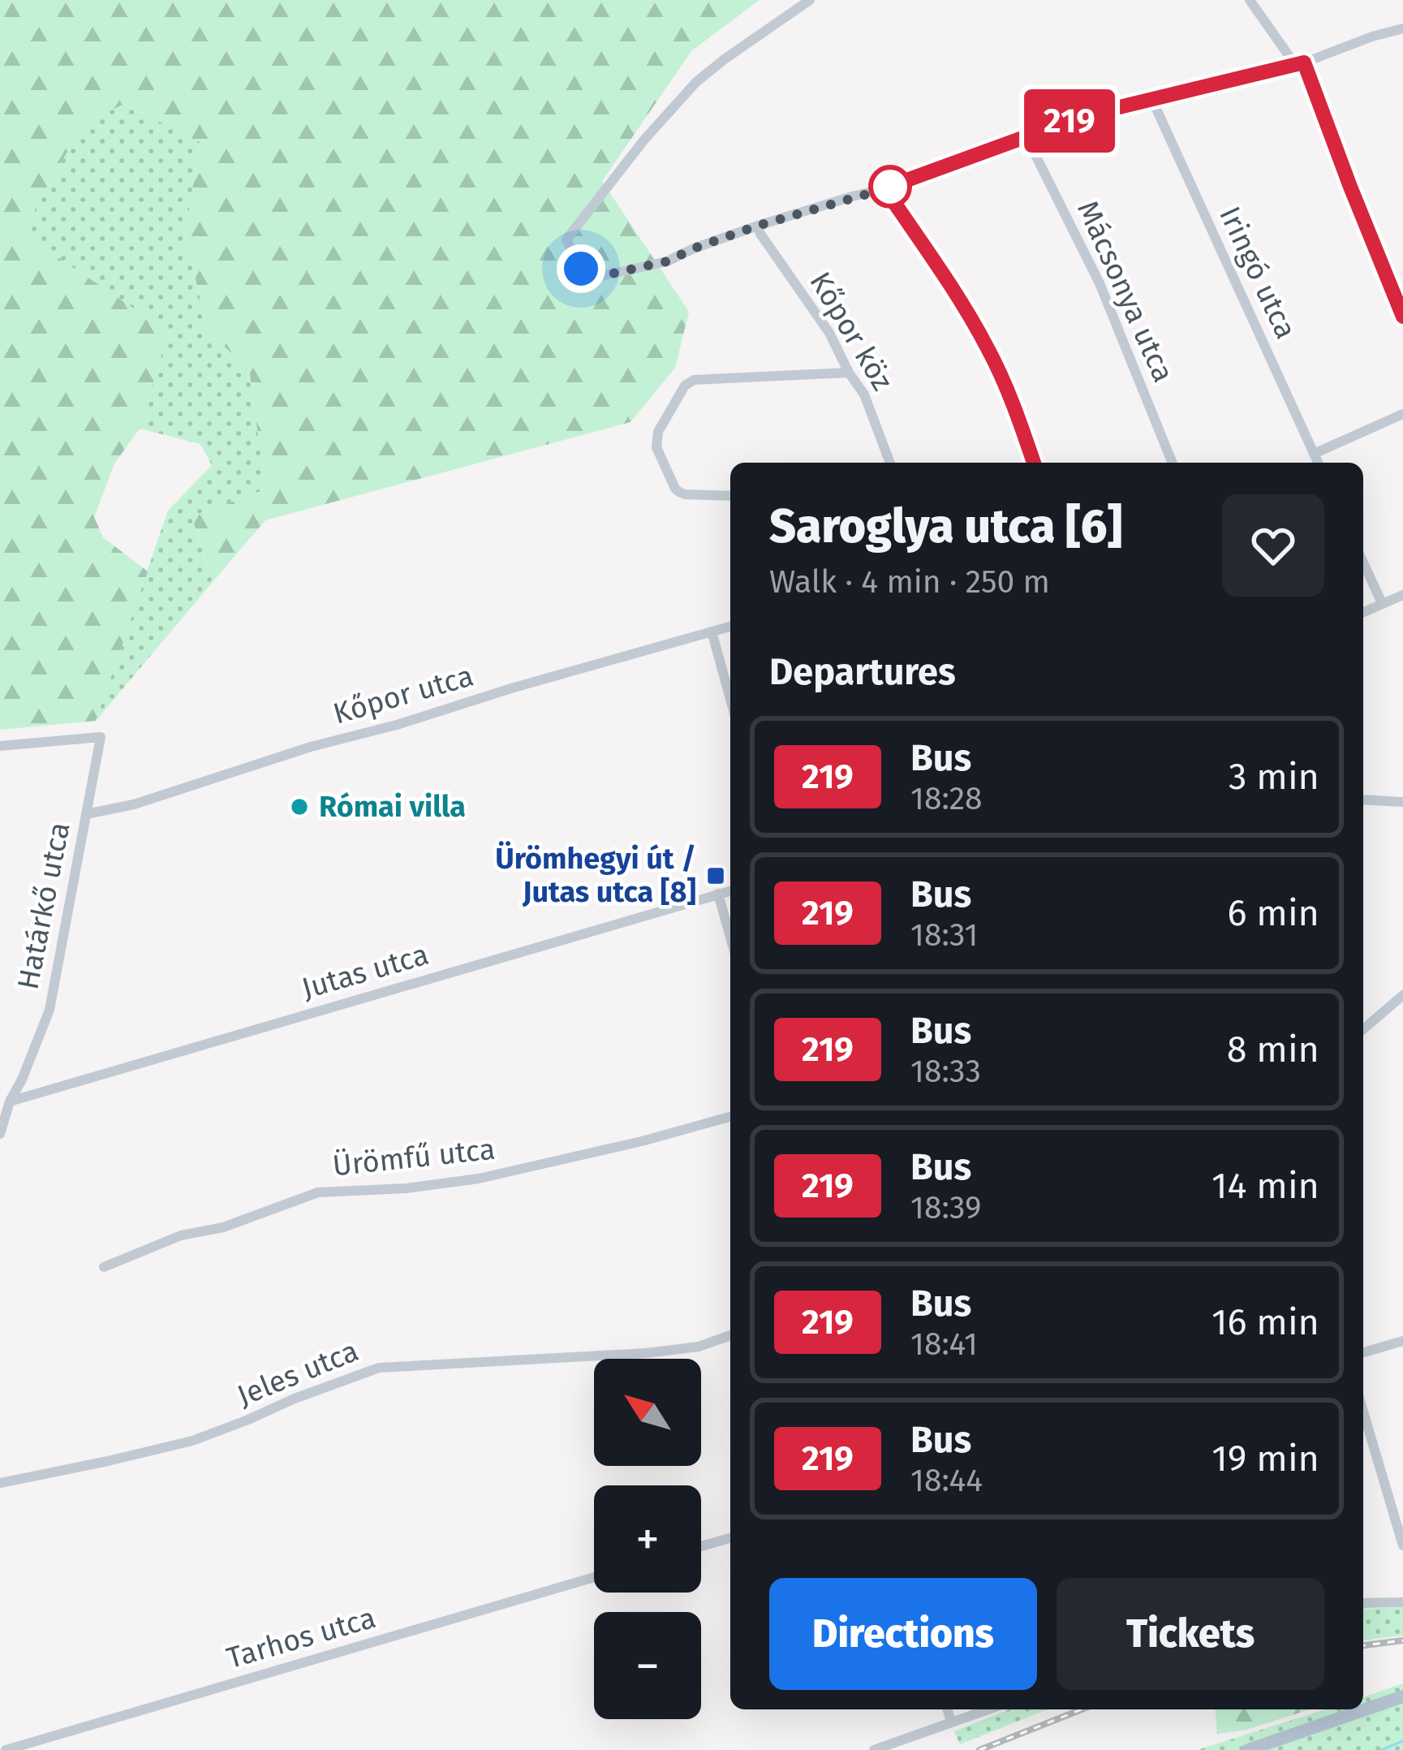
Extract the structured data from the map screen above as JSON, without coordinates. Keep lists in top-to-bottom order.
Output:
{
  "streets": {
    "street": [
      "Iringó utca",
      "Mácsonya utca",
      "Kőpor köz",
      "Kőpor utca",
      "Határkő utca",
      "Jutas utca",
      "Ürömfű utca",
      "Jeles utca",
      "Tarhos utca"
    ]
  },
  "crossings": [
    ["Kőpor utca", "Határkő utca"],
    ["Határkő utca", "Jutas utca"]
  ],
  "places": {
    "other": ["Római villa"],
    "transit": ["Ürömhegyi út / Jutas utca [8]"]
  },
  "lines": ["bus line 219"],
  "north": "top left",
  "page": {
    "on_map": "219",
    "heading": [
      ["Saroglya utca [6]", "Walk · 4 min · 250 m"],
      "Departures"
    ],
    "list": [
      {
        "mark": "219",
        "name": "Bus",
        "note": "18:28",
        "value": "3 min"
      },
      {
        "mark": "219",
        "name": "Bus",
        "note": "18:31",
        "value": "6 min"
      },
      {
        "mark": "219",
        "name": "Bus",
        "note": "18:33",
        "value": "8 min"
      },
      {
        "mark": "219",
        "name": "Bus",
        "note": "18:39",
        "value": "14 min"
      },
      {
        "mark": "219",
        "name": "Bus",
        "note": "18:41",
        "value": "16 min"
      },
      {
        "mark": "219",
        "name": "Bus",
        "note": "18:44",
        "value": "19 min"
      }
    ],
    "map_buttons": ["+", "−"],
    "buttons": ["Directions", "Tickets"]
  }
}
